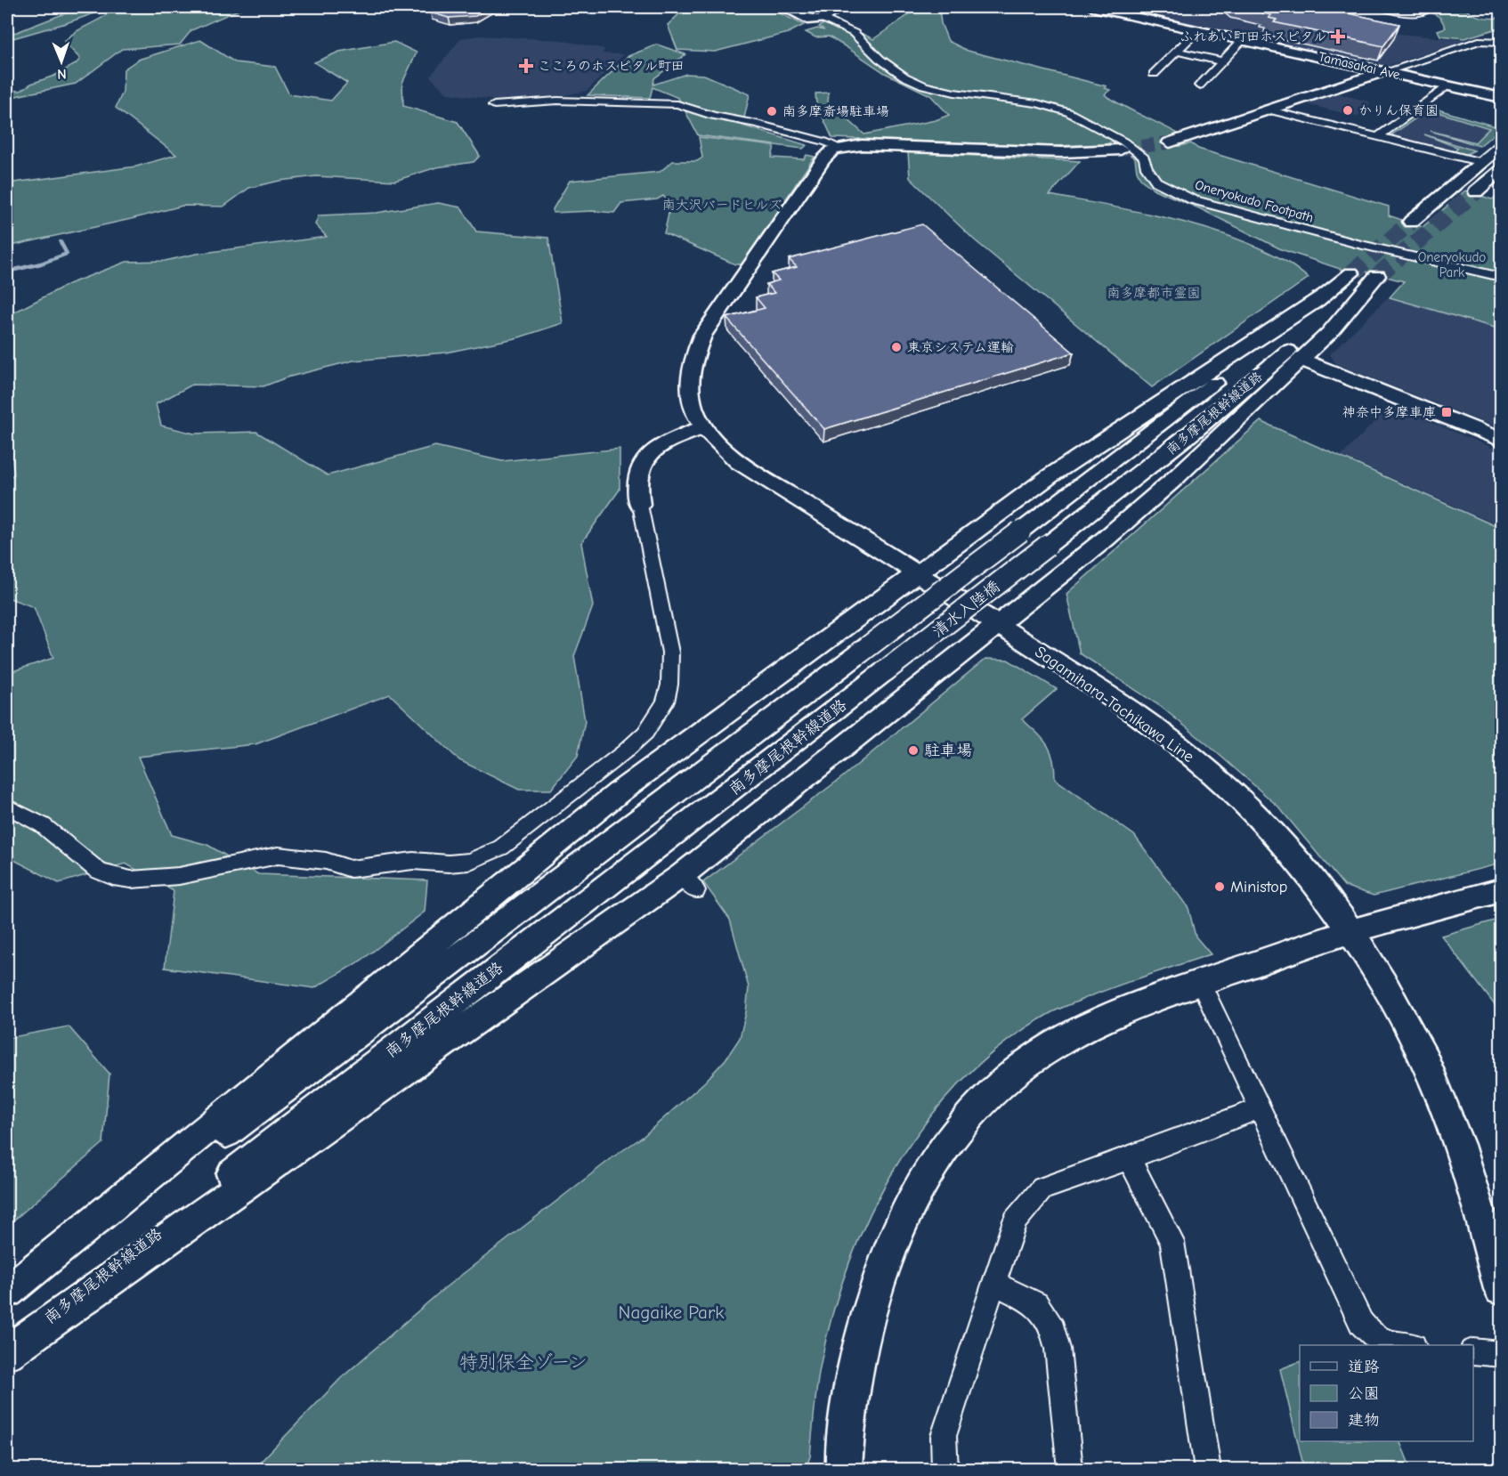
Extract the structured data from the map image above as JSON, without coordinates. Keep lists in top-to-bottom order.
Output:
{
  "streets": {
    "main road": [
      "Tamasakai Ave.",
      "南多摩尾根幹線道路",
      "清水入陸橋",
      "Sagamihara-Tachikawa Line"
    ],
    "street": ["Oneryokudo Footpath"]
  },
  "crossings": [
    ["南多摩尾根幹線道路", "清水入陸橋"]
  ],
  "parks": [
    "南大沢バードヒルズ",
    "Oneryokudo Park",
    "南多摩都市霊園",
    "Nagaike Park",
    "特別保全ゾーン"
  ],
  "places": {
    "health": ["ふれあい町田ホスピタル", "こころのホスピタル町田"],
    "other": [
      "かりん保育園",
      "南多摩斎場駐車場",
      "東京システム運輸",
      "駐車場",
      "Ministop"
    ],
    "transit": ["神奈中多摩車庫"]
  },
  "legend": ["道路", "公園", "建物"],
  "north": "bottom"
}
